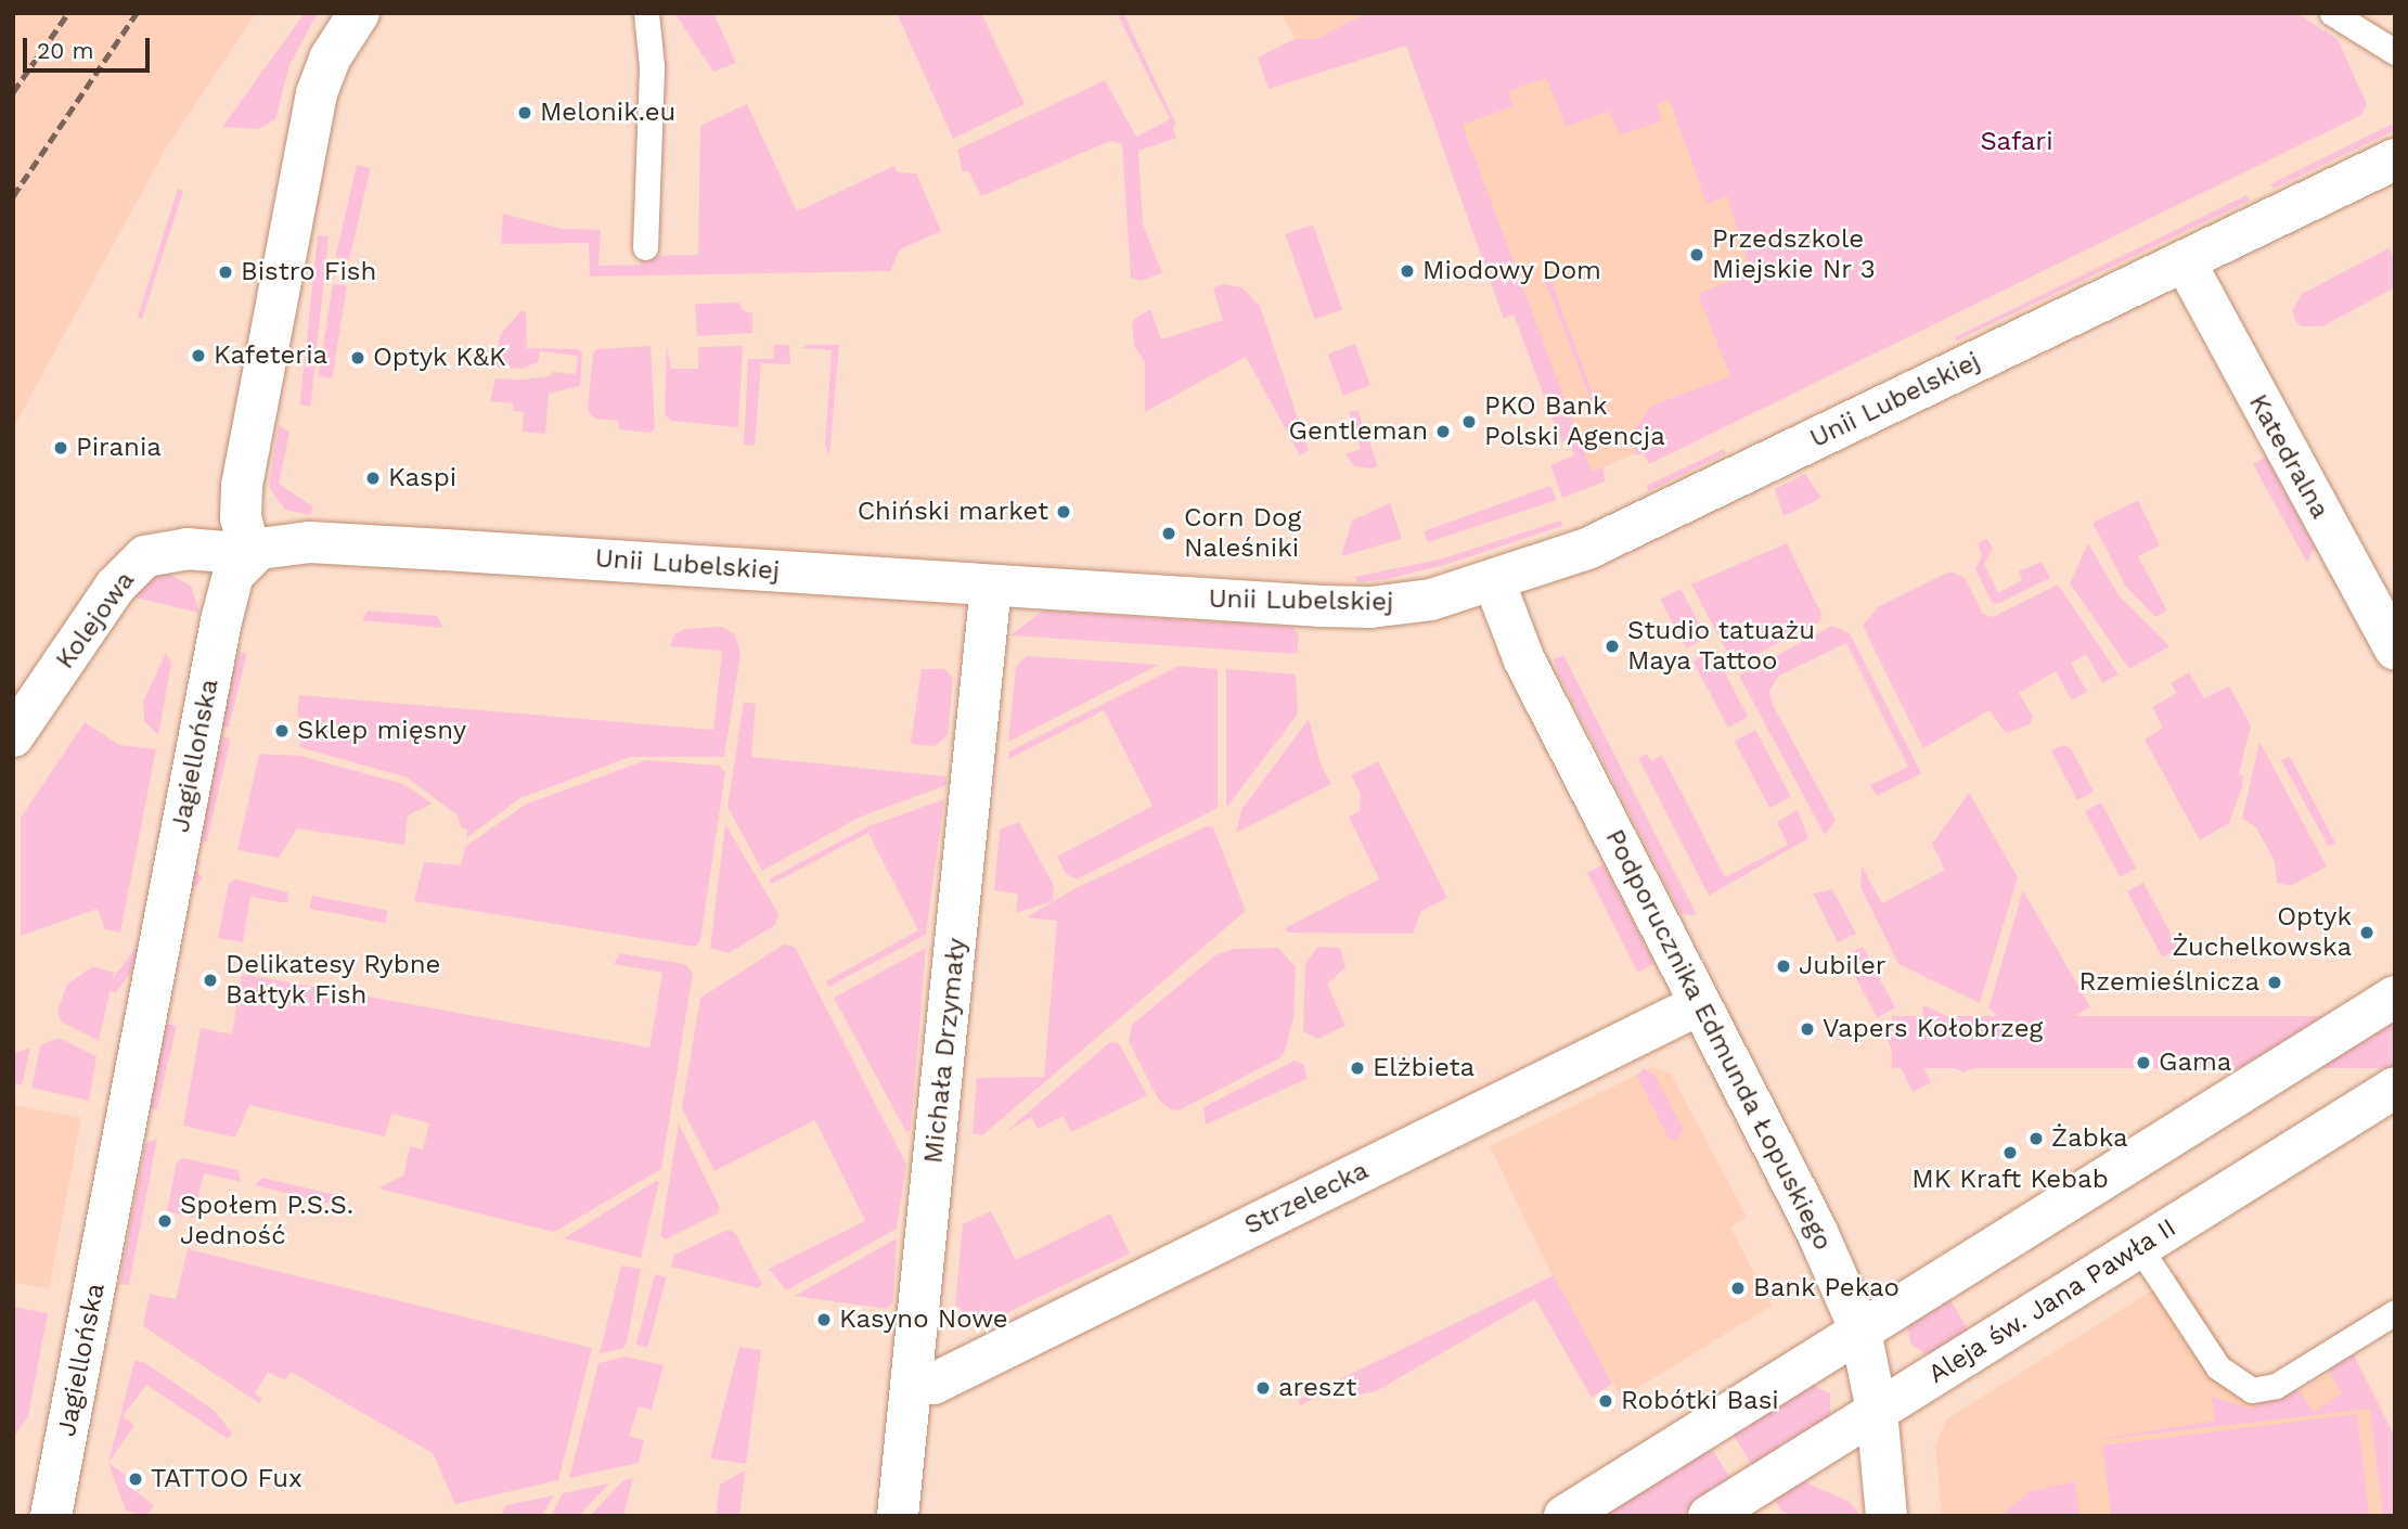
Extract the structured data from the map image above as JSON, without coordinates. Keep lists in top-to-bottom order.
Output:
{
  "streets": {
    "street": [
      "Unii Lubelskiej",
      "Katedralna",
      "Kolejowa",
      "Jagiellońska",
      "Podporucznika Edmunda Łopuskiego",
      "Michała Drzymały",
      "Strzelecka",
      "Aleja św. Jana Pawła II"
    ]
  },
  "crossings": [
    ["Unii Lubelskiej", "Katedralna"],
    ["Unii Lubelskiej", "Kolejowa"],
    ["Unii Lubelskiej", "Jagiellońska"],
    ["Unii Lubelskiej", "Podporucznika Edmunda Łopuskiego"],
    ["Unii Lubelskiej", "Michała Drzymały"],
    ["Kolejowa", "Jagiellońska"],
    ["Podporucznika Edmunda Łopuskiego", "Strzelecka"],
    ["Podporucznika Edmunda Łopuskiego", "Aleja św. Jana Pawła II"],
    ["Michała Drzymały", "Strzelecka"]
  ],
  "parks": ["Safari"],
  "places": [
    "Melonik.eu",
    "Przedszkole Miejskie Nr 3",
    "Miodowy Dom",
    "Bistro Fish",
    "Kafeteria",
    "Optyk K&K",
    "PKO Bank Polski Agencja",
    "Gentleman",
    "Pirania",
    "Kaspi",
    "Chiński market",
    "Corn Dog Naleśniki",
    "Studio tatuażu Maya Tattoo",
    "Sklep mięsny",
    "Optyk Żuchelkowska",
    "Jubiler",
    "Delikatesy Rybne Bałtyk Fish",
    "Rzemieślnicza",
    "Vapers Kołobrzeg",
    "Gama",
    "Elżbieta",
    "Żabka",
    "MK Kraft Kebab",
    "Społem P.S.S. Jedność",
    "Bank Pekao",
    "Kasyno Nowe",
    "areszt",
    "Robótki Basi",
    "TATTOO Fux"
  ],
  "scale_bar": "20 m"
}
